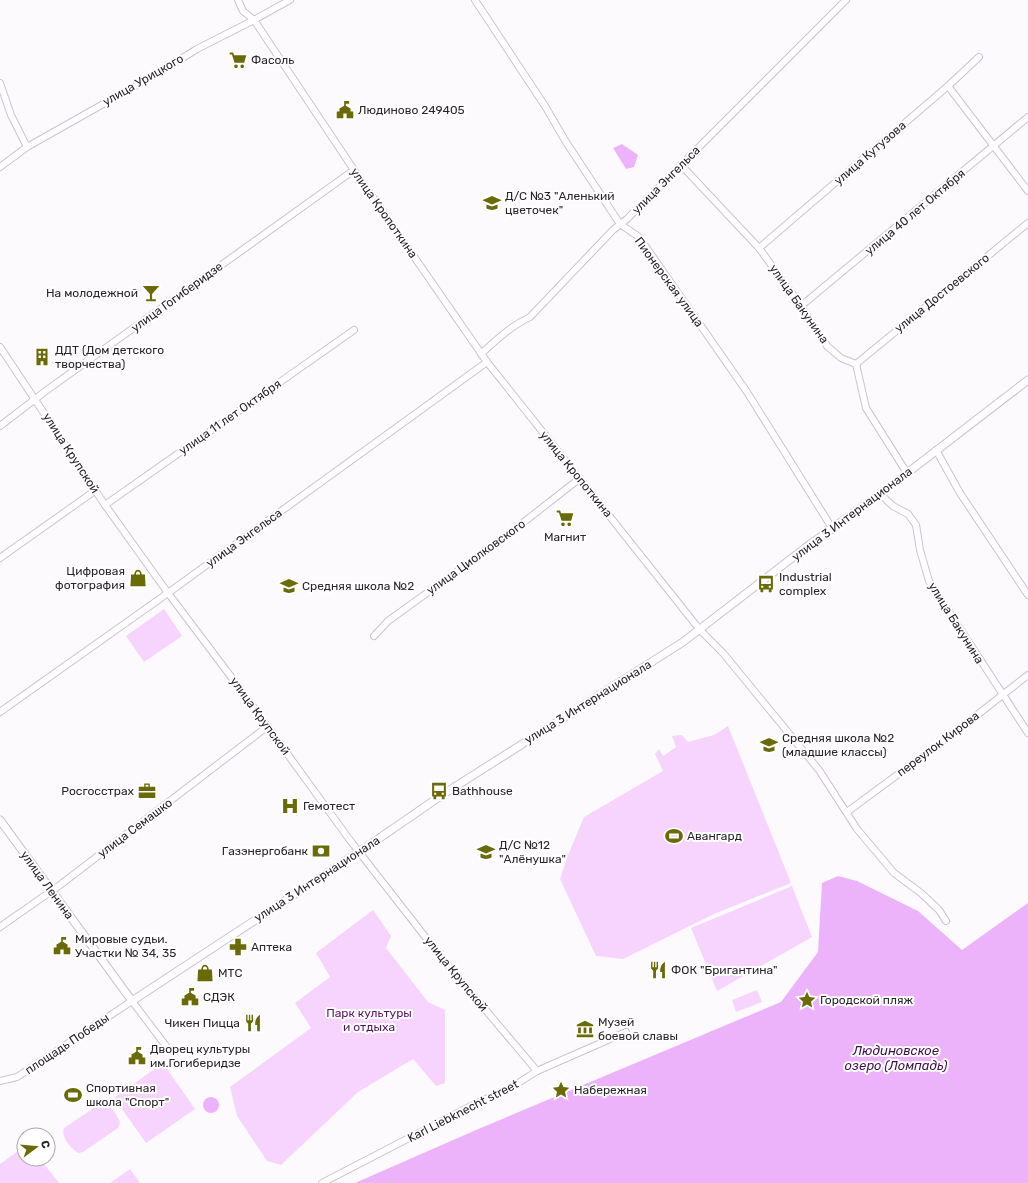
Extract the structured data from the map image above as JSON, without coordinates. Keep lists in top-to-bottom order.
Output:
{
  "streets": {
    "street": [
      "улица Урицкого",
      "улица Кутузова",
      "улица Энгельса",
      "улица 40 лет Октября",
      "улица Кропоткина",
      "Пионерская улица",
      "улица Достоевского",
      "улица Гогиберидзе",
      "улица Бакунина",
      "улица 11 лет Октября",
      "улица Крупской",
      "улица 3 Интернационала",
      "улица Циолковского",
      "переулок Кирова",
      "улица Семашко",
      "улица Ленина",
      "площадь Победы",
      "Karl Liebknecht street"
    ]
  },
  "crossings": [
    ["улица Урицкого", "улица Кропоткина"],
    ["улица Кутузова", "улица Бакунина"],
    ["улица Энгельса", "улица Кропоткина"],
    ["улица Энгельса", "Пионерская улица"],
    ["улица Энгельса", "улица Бакунина"],
    ["улица Энгельса", "улица Крупской"],
    ["улица 40 лет Октября", "улица Бакунина"],
    ["улица Кропоткина", "улица Гогиберидзе"],
    ["улица Кропоткина", "улица 3 Интернационала"],
    ["улица Кропоткина", "улица Циолковского"],
    ["улица Кропоткина", "переулок Кирова"],
    ["Пионерская улица", "улица 3 Интернационала"],
    ["улица Достоевского", "улица Бакунина"],
    ["улица Гогиберидзе", "улица Крупской"],
    ["улица Бакунина", "улица 3 Интернационала"],
    ["улица Бакунина", "переулок Кирова"],
    ["улица 11 лет Октября", "улица Крупской"],
    ["улица Крупской", "улица 3 Интернационала"],
    ["улица Крупской", "улица Семашко"],
    ["улица Крупской", "Karl Liebknecht street"],
    ["улица 3 Интернационала", "улица Ленина"],
    ["улица 3 Интернационала", "площадь Победы"],
    ["улица Семашко", "улица Ленина"],
    ["улица Ленина", "площадь Победы"]
  ],
  "water": ["Людиновское озеро (Ломпадь)"],
  "parks": ["Парк культуры и отдыха"],
  "places": {
    "supermarket": ["Фасоль", "Магнит"],
    "public building": [
      "Людиново 249405",
      "Мировые судьи. Участки № 34, 35",
      "СДЭК",
      "Дворец культуры им.Гогиберидзе"
    ],
    "school or university": [
      "Д/С №3 \"Аленький цветочек\"",
      "Средняя школа №2",
      "Средняя школа №2 (младшие классы)",
      "Д/С №12 \"Алёнушка\""
    ],
    "bar": ["На молодежной"],
    "building": ["ДДТ (Дом детского творчества)"],
    "shop": ["Цифровая фотография", "МТС"],
    "bus stop": ["Industrial complex", "Bathhouse"],
    "office": ["Росгосстрах"],
    "hospital": ["Гемотест"],
    "sports": ["Авангард", "Спортивная школа \"Спорт\""],
    "bank": ["Газэнергобанк"],
    "pharmacy": ["Аптека"],
    "restaurant": ["ФОК \"Бригантина\"", "Чикен Пицца"],
    "place": ["Городской пляж", "Набережная"],
    "museum": ["Музей боевой славы"]
  },
  "north": "right"
}
